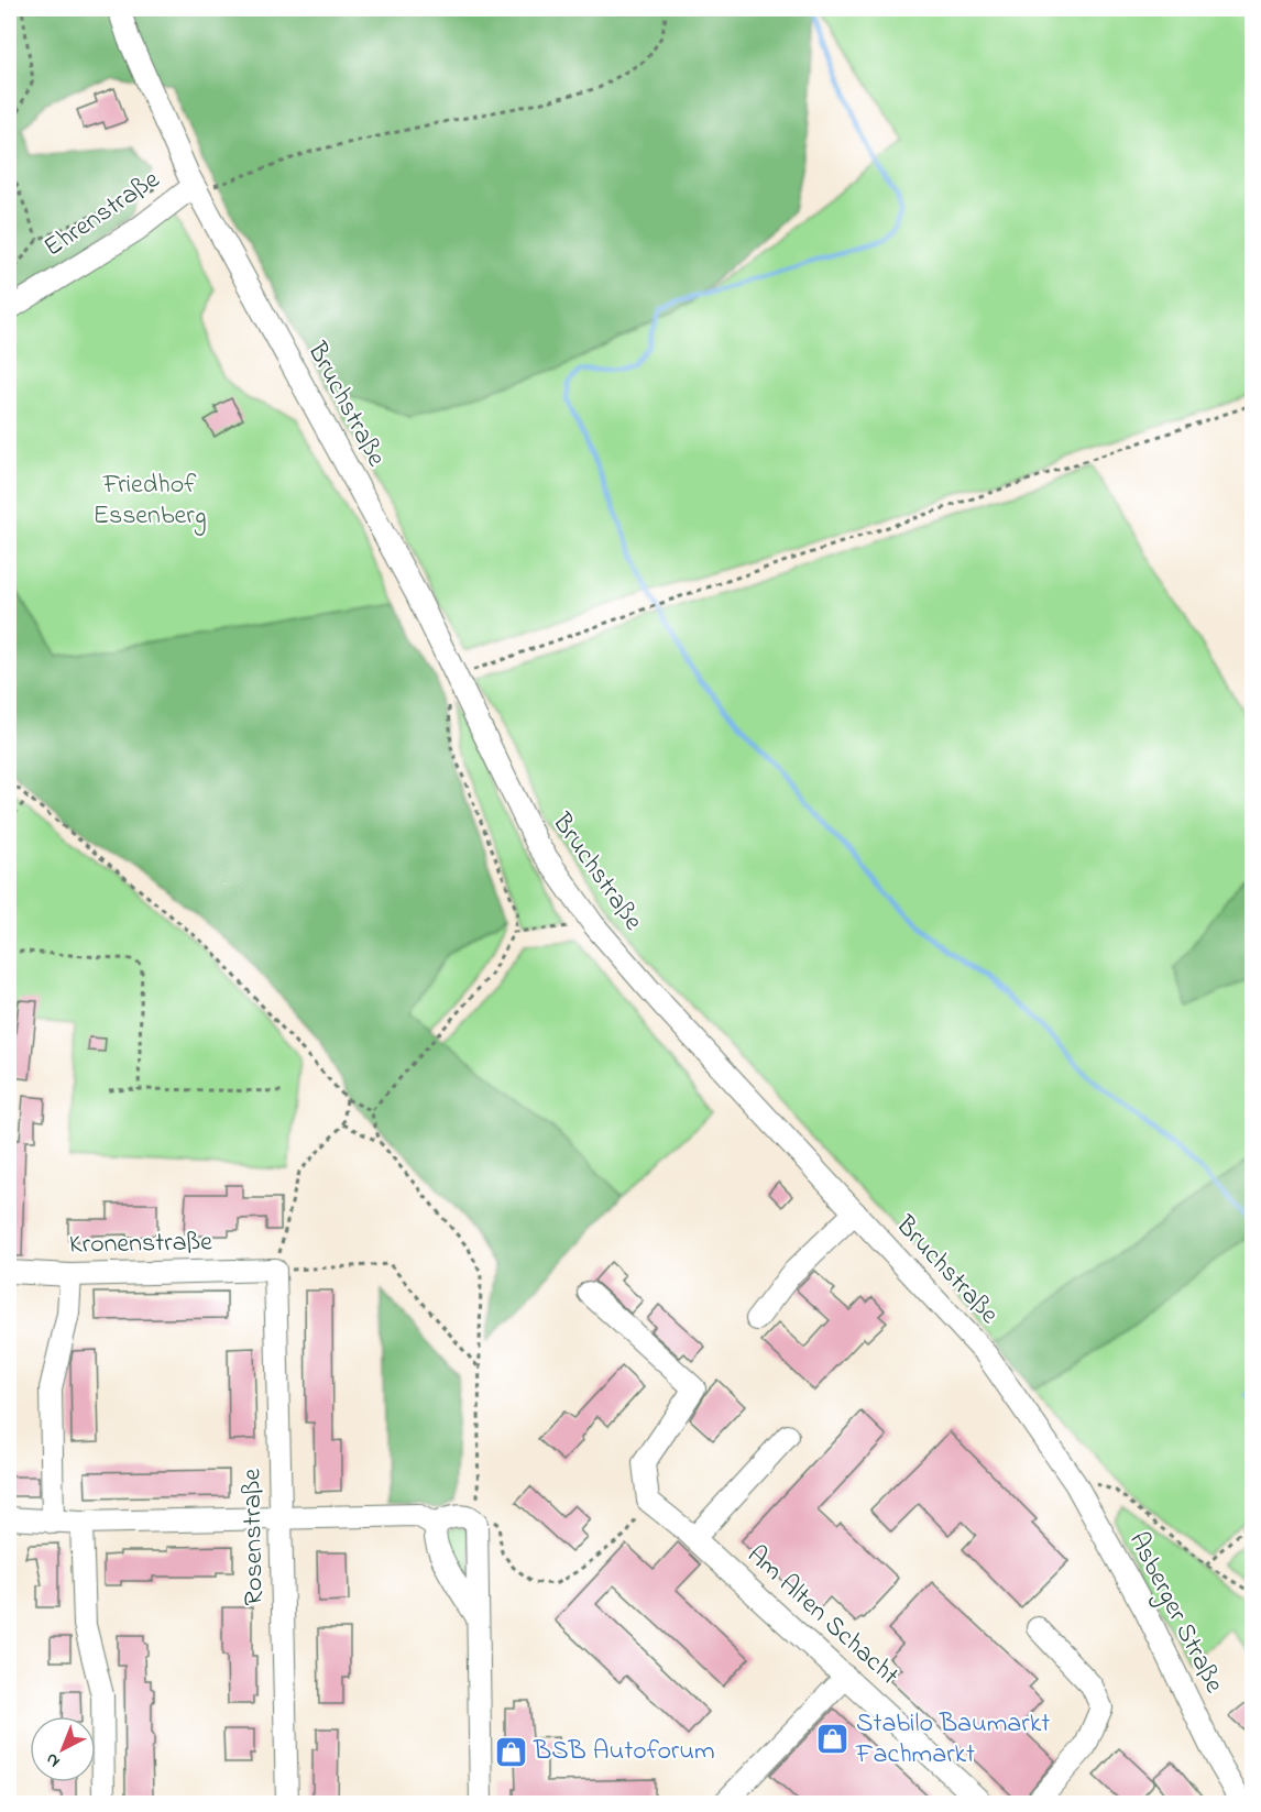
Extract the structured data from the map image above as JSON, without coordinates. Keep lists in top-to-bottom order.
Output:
{
  "streets": {
    "street": [
      "Ehrenstraße",
      "Bruchstraße",
      "Kronenstraße",
      "Rosenstraße",
      "Asberger Straße",
      "Am Alten Schacht"
    ]
  },
  "crossings": [
    ["Ehrenstraße", "Bruchstraße"],
    ["Bruchstraße", "Asberger Straße"],
    ["Kronenstraße", "Rosenstraße"]
  ],
  "parks": ["Friedhof Essenberg"],
  "places": {
    "shop": ["Stabilo Baumarkt Fachmarkt", "BSB Autoforum"]
  },
  "north": "bottom left"
}
